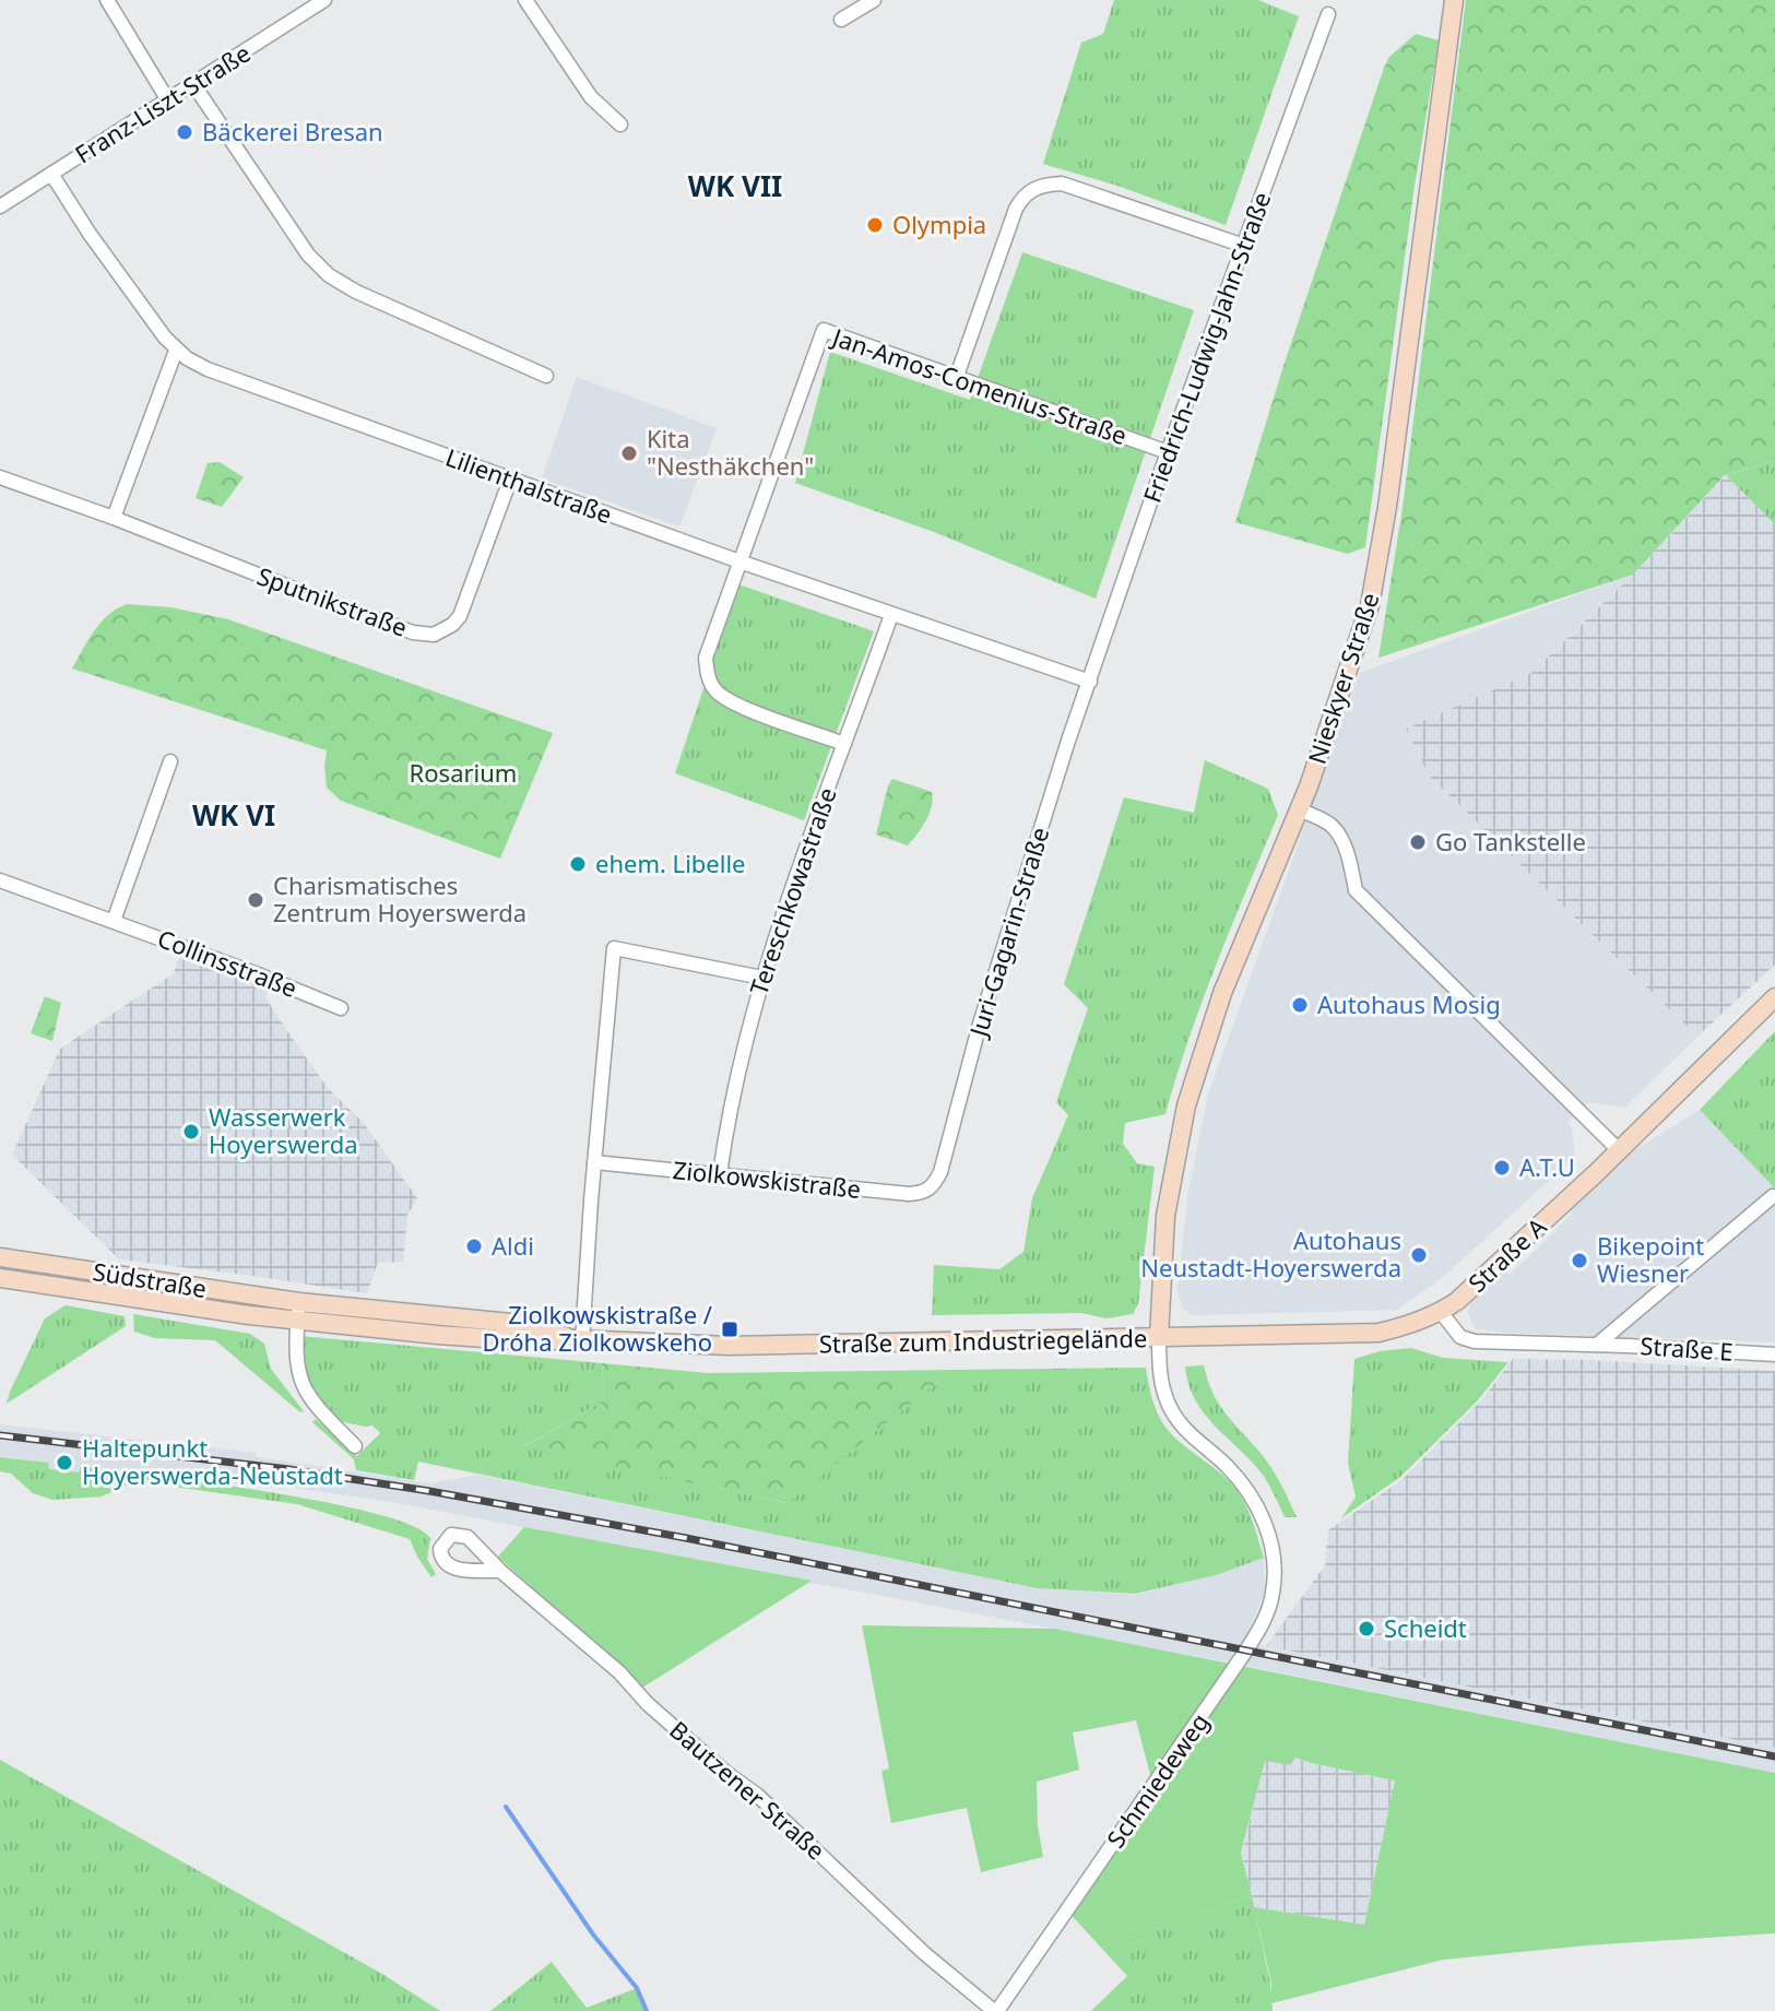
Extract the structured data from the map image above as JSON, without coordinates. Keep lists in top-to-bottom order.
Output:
{
  "streets": {
    "main road": [
      "Nieskyer Straße",
      "Straße A",
      "Südstraße",
      "Straße zum Industriegelände"
    ],
    "street": [
      "Franz-Liszt-Straße",
      "Friedrich-Ludwig-Jahn-Straße",
      "Jan-Amos-Comenius-Straße",
      "Lilienthalstraße",
      "Sputnikstraße",
      "Tereschkowastraße",
      "Juri-Gagarin-Straße",
      "Collinsstraße",
      "Ziolkowskistraße",
      "Straße E",
      "Schmiedeweg",
      "Bautzener Straße"
    ]
  },
  "crossings": [
    ["Franz-Liszt-Straße", "Lilienthalstraße"],
    ["Friedrich-Ludwig-Jahn-Straße", "Jan-Amos-Comenius-Straße"],
    ["Friedrich-Ludwig-Jahn-Straße", "Lilienthalstraße"],
    ["Friedrich-Ludwig-Jahn-Straße", "Juri-Gagarin-Straße"],
    ["Jan-Amos-Comenius-Straße", "Lilienthalstraße"],
    ["Lilienthalstraße", "Sputnikstraße"],
    ["Lilienthalstraße", "Tereschkowastraße"],
    ["Lilienthalstraße", "Juri-Gagarin-Straße"],
    ["Nieskyer Straße", "Straße A"],
    ["Nieskyer Straße", "Straße zum Industriegelände"],
    ["Tereschkowastraße", "Ziolkowskistraße"],
    ["Juri-Gagarin-Straße", "Ziolkowskistraße"],
    ["Straße A", "Straße zum Industriegelände"],
    ["Straße A", "Straße E"],
    ["Südstraße", "Straße zum Industriegelände"],
    ["Straße zum Industriegelände", "Schmiedeweg"],
    ["Schmiedeweg", "Bautzener Straße"]
  ],
  "districts": ["WK VII", "WK VI"],
  "parks": ["Rosarium"],
  "places": {
    "other": [
      "Bäckerei Bresan",
      "Olympia",
      "Kita \"Nesthäkchen\"",
      "Go Tankstelle",
      "ehem. Libelle",
      "Charismatisches Zentrum Hoyerswerda",
      "Autohaus Mosig",
      "Wasserwerk Hoyerswerda",
      "A.T.U",
      "Aldi",
      "Autohaus Neustadt-Hoyerswerda",
      "Bikepoint Wiesner",
      "Haltepunkt Hoyerswerda-Neustadt",
      "Scheidt"
    ],
    "transit": ["Ziolkowskistraße / Dróha Ziolkowskeho"]
  }
}
